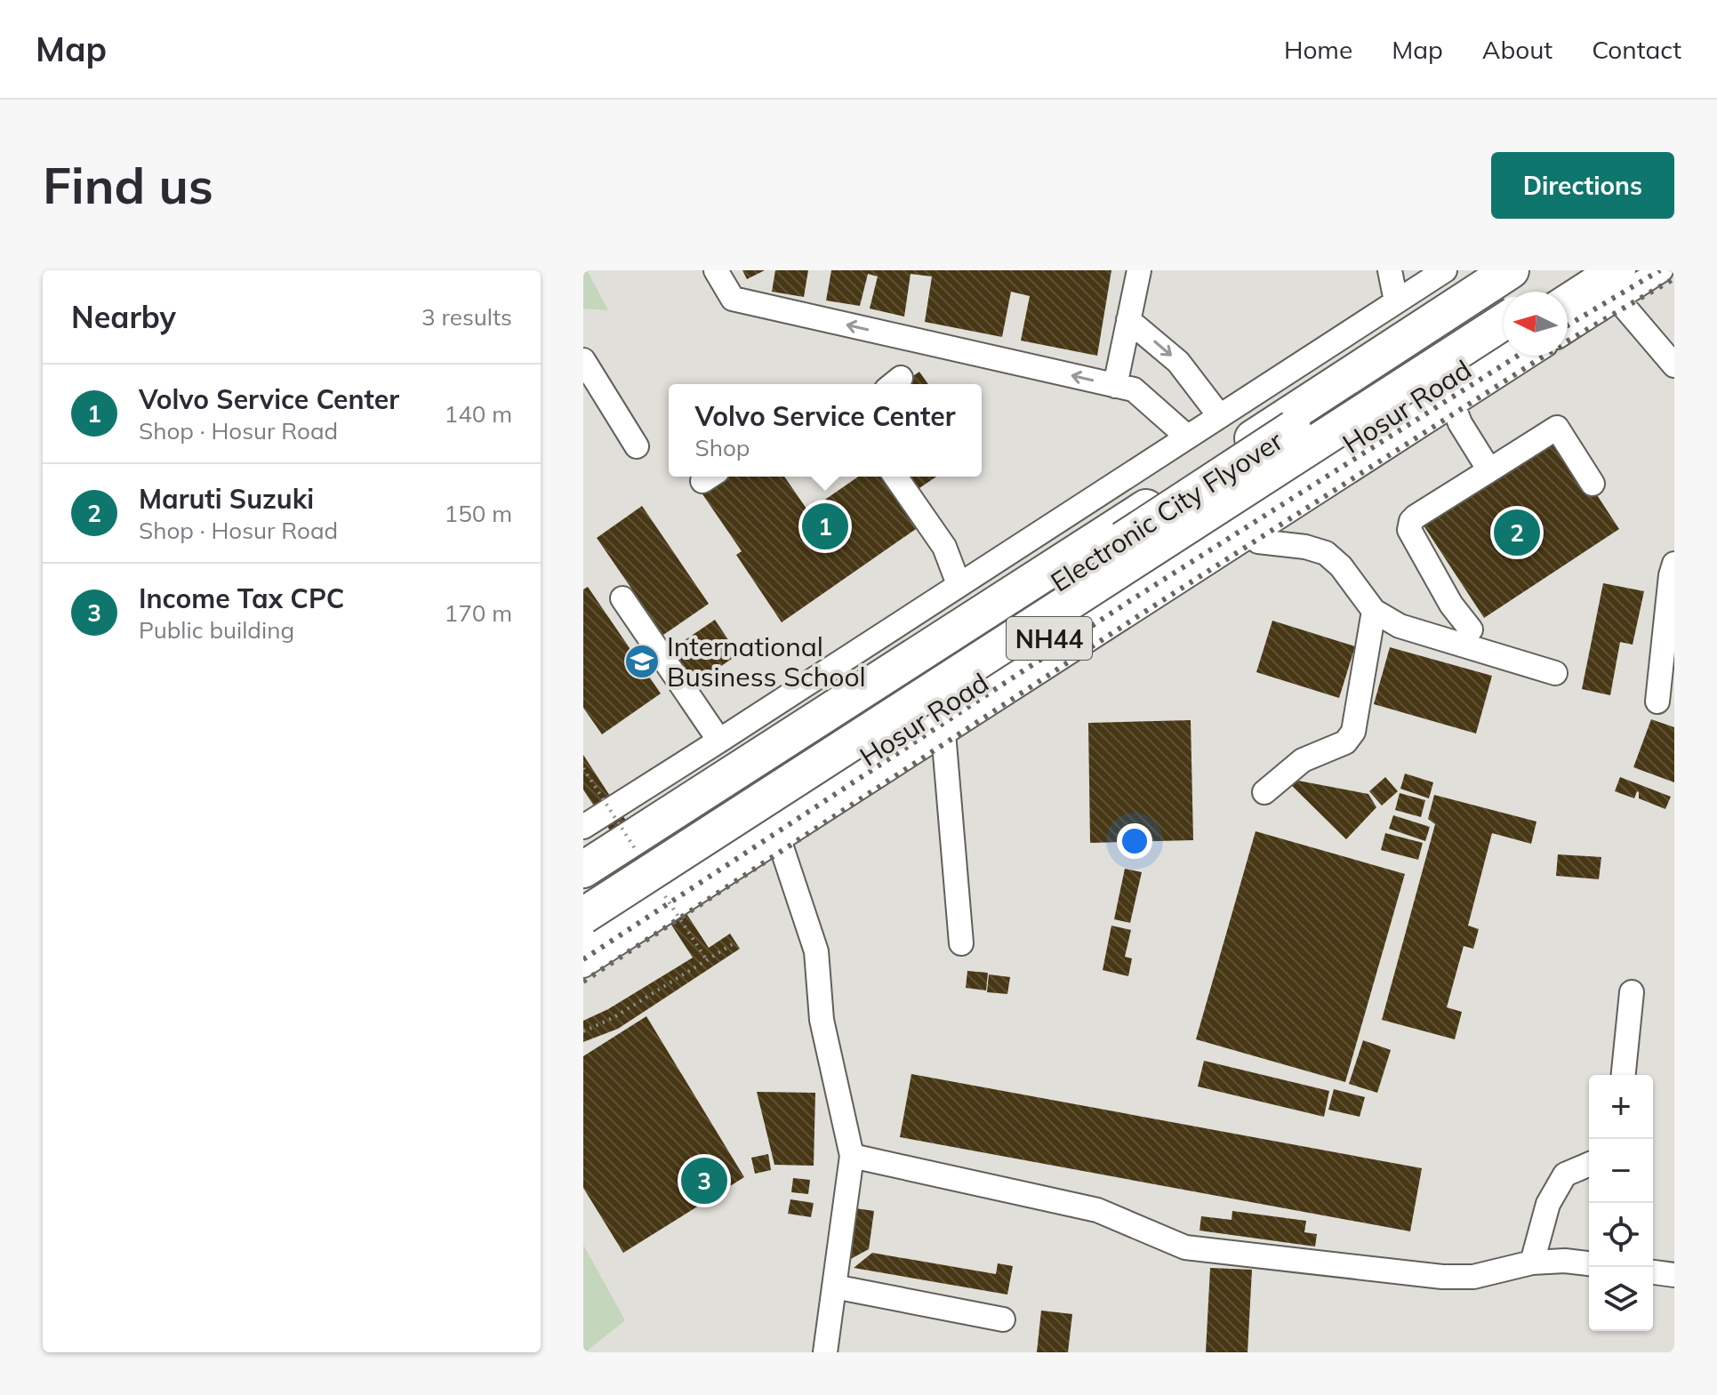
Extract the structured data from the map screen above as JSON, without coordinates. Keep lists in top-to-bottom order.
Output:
{
  "streets": {
    "highway": ["Hosur Road", "Electronic City Flyover", "NH44"]
  },
  "places": {
    "school or university": ["International Business School"]
  },
  "north": "left",
  "page": {
    "header": "Map",
    "nav": [
      "Home",
      "Map",
      "About",
      "Contact"
    ],
    "buttons": "Directions",
    "title": "Find us",
    "heading": ["Nearby", "3 results"],
    "list": [
      {
        "mark": "1",
        "name": "Volvo Service Center",
        "note": "Shop · Hosur Road",
        "value": "140 m"
      },
      {
        "mark": "2",
        "name": "Maruti Suzuki",
        "note": "Shop · Hosur Road",
        "value": "150 m"
      },
      {
        "mark": "3",
        "name": "Income Tax CPC",
        "note": "Public building",
        "value": "170 m"
      }
    ],
    "popup": ["Volvo Service Center", "Shop"],
    "pins": ["1", "2", "3"],
    "map_buttons": ["+", "−"]
  }
}
